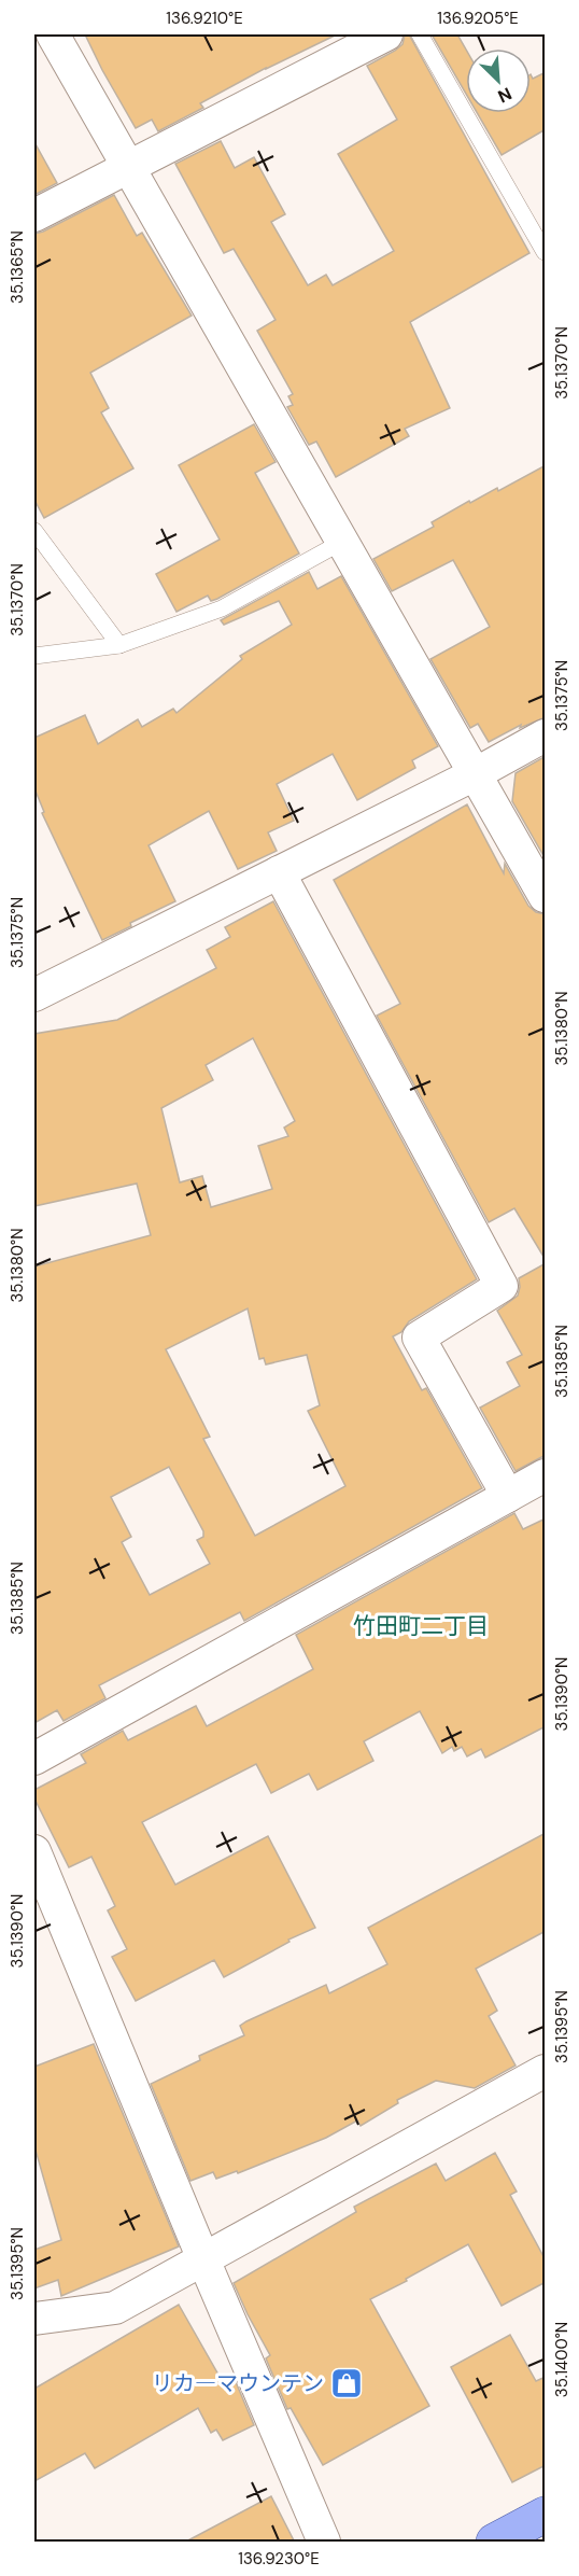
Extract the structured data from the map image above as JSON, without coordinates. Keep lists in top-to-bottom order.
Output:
{
  "districts": ["竹田町二丁目"],
  "places": {
    "shop": ["リカ―マウンテン"]
  },
  "north": "bottom right",
  "coordinates": [
    "136.9210°E",
    "136.9205°E",
    "35.1365°N",
    "35.1370°N",
    "35.1375°N",
    "35.1380°N",
    "35.1385°N",
    "35.1390°N",
    "35.1395°N",
    "35.1400°N",
    "136.9230°E"
  ]
}
